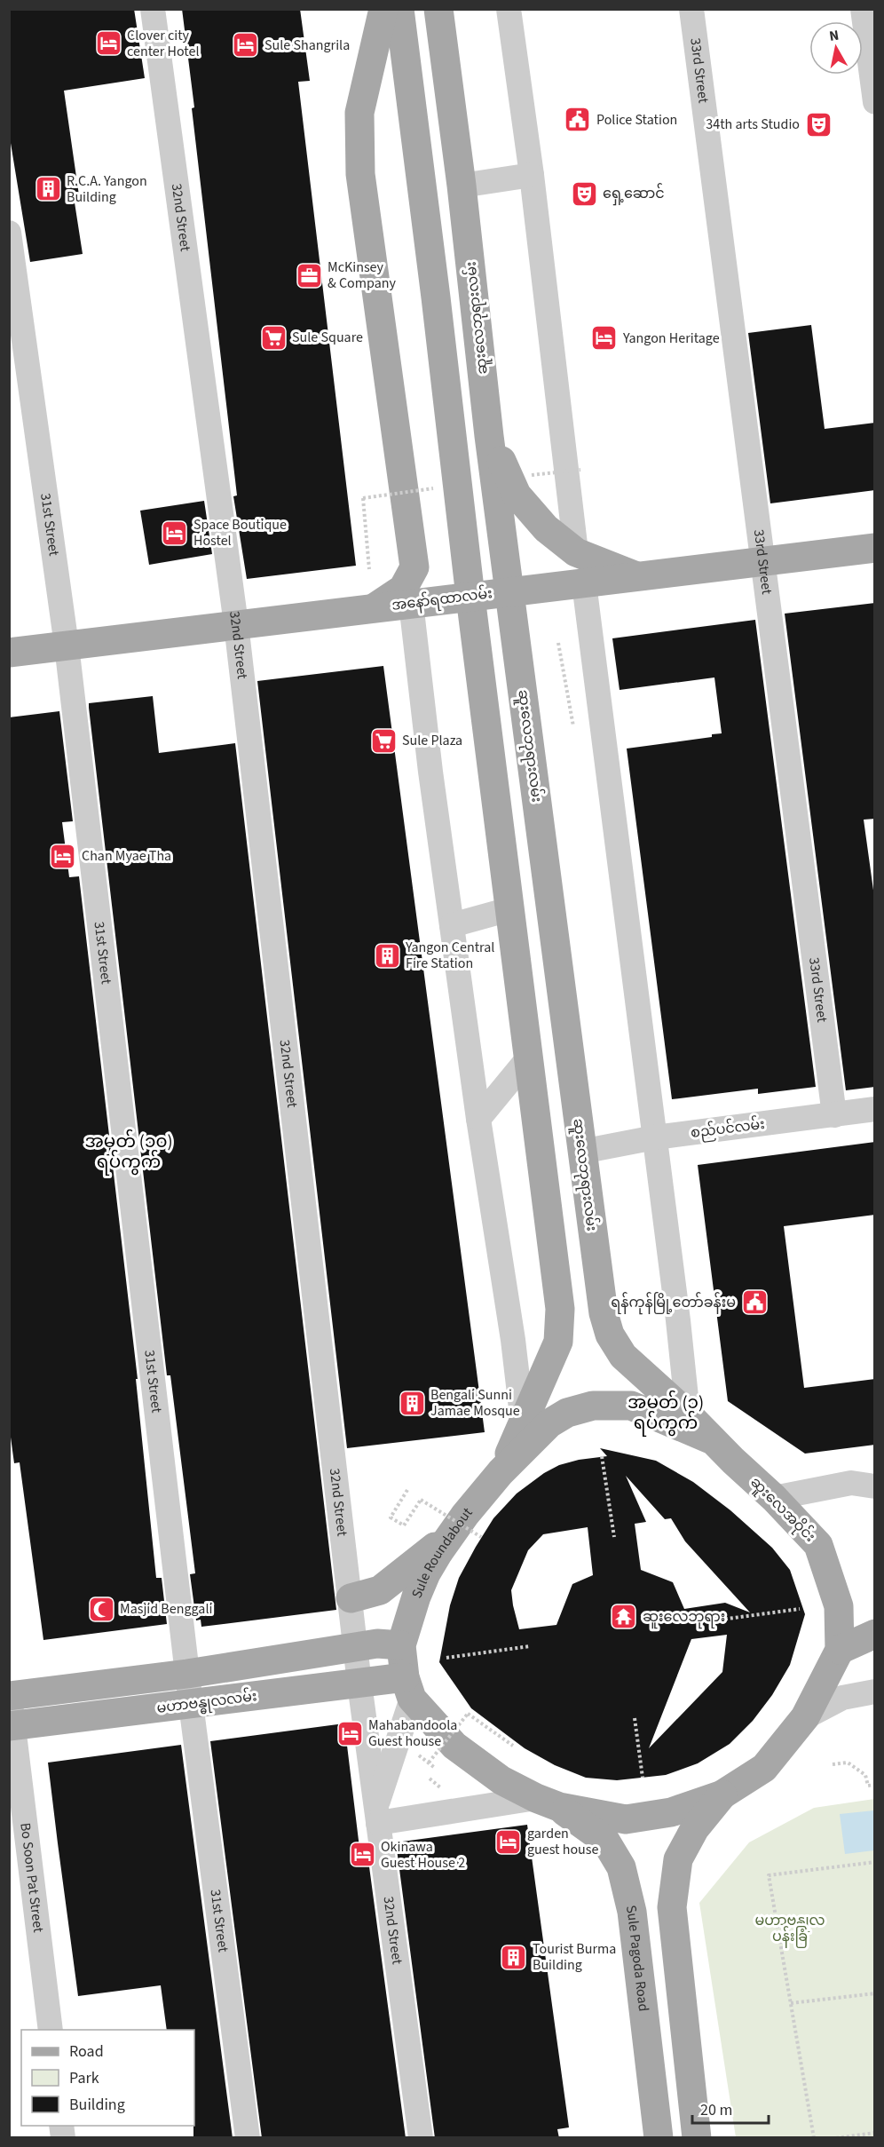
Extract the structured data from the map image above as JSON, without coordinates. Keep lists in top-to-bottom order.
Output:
{
  "streets": {
    "main road": [
      "ဆူးလေဘုရားလမ်း",
      "အနော်ရထာလမ်း",
      "ဆူးလေအဝိုင်း",
      "Sule Roundabout",
      "မဟာဗန္ဓုလလမ်း",
      "Sule Pagoda Road"
    ],
    "street": [
      "33rd Street",
      "32nd Street",
      "31st Street",
      "စည်ပင်လမ်း",
      "Bo Soon Pat Street"
    ]
  },
  "crossings": [
    ["33rd Street", "အနော်ရထာလမ်း"],
    ["33rd Street", "စည်ပင်လမ်း"],
    ["32nd Street", "အနော်ရထာလမ်း"],
    ["32nd Street", "မဟာဗန္ဓုလလမ်း"],
    ["ဆူးလေဘုရားလမ်း", "အနော်ရထာလမ်း"],
    ["ဆူးလေဘုရားလမ်း", "စည်ပင်လမ်း"],
    ["ဆူးလေဘုရားလမ်း", "ဆူးလေအဝိုင်း"],
    ["31st Street", "အနော်ရထာလမ်း"],
    ["31st Street", "မဟာဗန္ဓုလလမ်း"],
    ["ဆူးလေအဝိုင်း", "Sule Roundabout"],
    ["ဆူးလေအဝိုင်း", "မဟာဗန္ဓုလလမ်း"],
    ["ဆူးလေအဝိုင်း", "Sule Pagoda Road"],
    ["မဟာဗန္ဓုလလမ်း", "Bo Soon Pat Street"]
  ],
  "districts": ["အမှတ် (၁၀) ရပ်ကွက်", "အမှတ် (၁) ရပ်ကွက်"],
  "parks": ["မဟာဗန္ဓုလ ပန်းခြံ"],
  "places": {
    "hotel": [
      "Clover city center Hotel",
      "Sule Shangrila",
      "Yangon Heritage",
      "Space Boutique Hostel",
      "Chan Myae Tha",
      "Mahabandoola Guest house",
      "garden guest house",
      "Okinawa Guest House 2"
    ],
    "public building": ["Police Station", "ရန်ကုန်မြို့တော်ခန်းမ"],
    "theatre": ["34th arts Studio", "ရှေ့ဆောင်"],
    "building": [
      "R.C.A. Yangon Building",
      "Yangon Central Fire Station",
      "Bengali Sunni Jamae Mosque",
      "Tourist Burma Building"
    ],
    "office": ["McKinsey & Company"],
    "supermarket": ["Sule Square", "Sule Plaza"],
    "mosque": ["Masjid Benggali"],
    "temple": ["ဆူးလေဘုရား"]
  },
  "legend": ["Road", "Park", "Building"],
  "scale_bar": "20 m",
  "north": "top"
}
